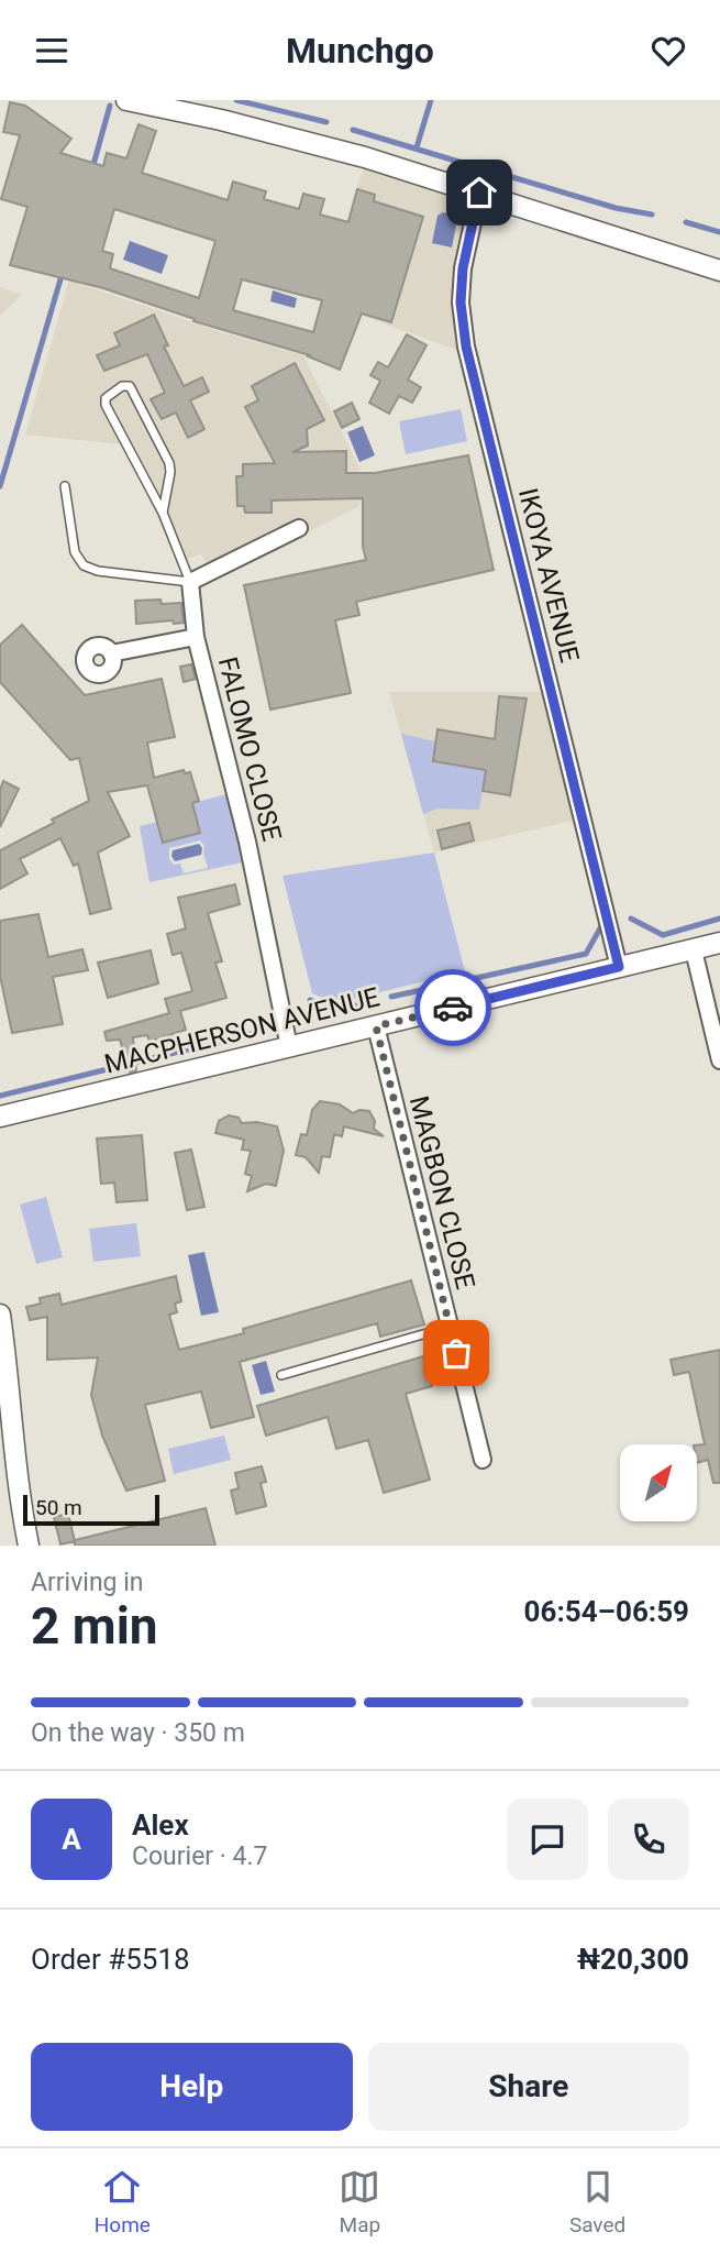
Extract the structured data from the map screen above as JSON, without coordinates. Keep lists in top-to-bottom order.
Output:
{
  "streets": {
    "street": [
      "IKOYA AVENUE",
      "FALOMO CLOSE",
      "MACPHERSON AVENUE",
      "MAGBON CLOSE"
    ]
  },
  "crossings": [
    ["IKOYA AVENUE", "MACPHERSON AVENUE"],
    ["FALOMO CLOSE", "MACPHERSON AVENUE"],
    ["MACPHERSON AVENUE", "MAGBON CLOSE"]
  ],
  "scale_bar": "50 m",
  "north": "top right",
  "page": {
    "header": "Munchgo",
    "scale": "50 m",
    "heading": ["2 min", "Arriving in", "06:54–06:59"],
    "panel": [
      "Alex",
      "Courier · 4.7",
      "Order #5518",
      "₦20,300"
    ],
    "bar": "On the way · 350 m",
    "round": "A",
    "buttons": ["Help", "Share"],
    "tabs": ["Home", "Map", "Saved"]
  }
}
